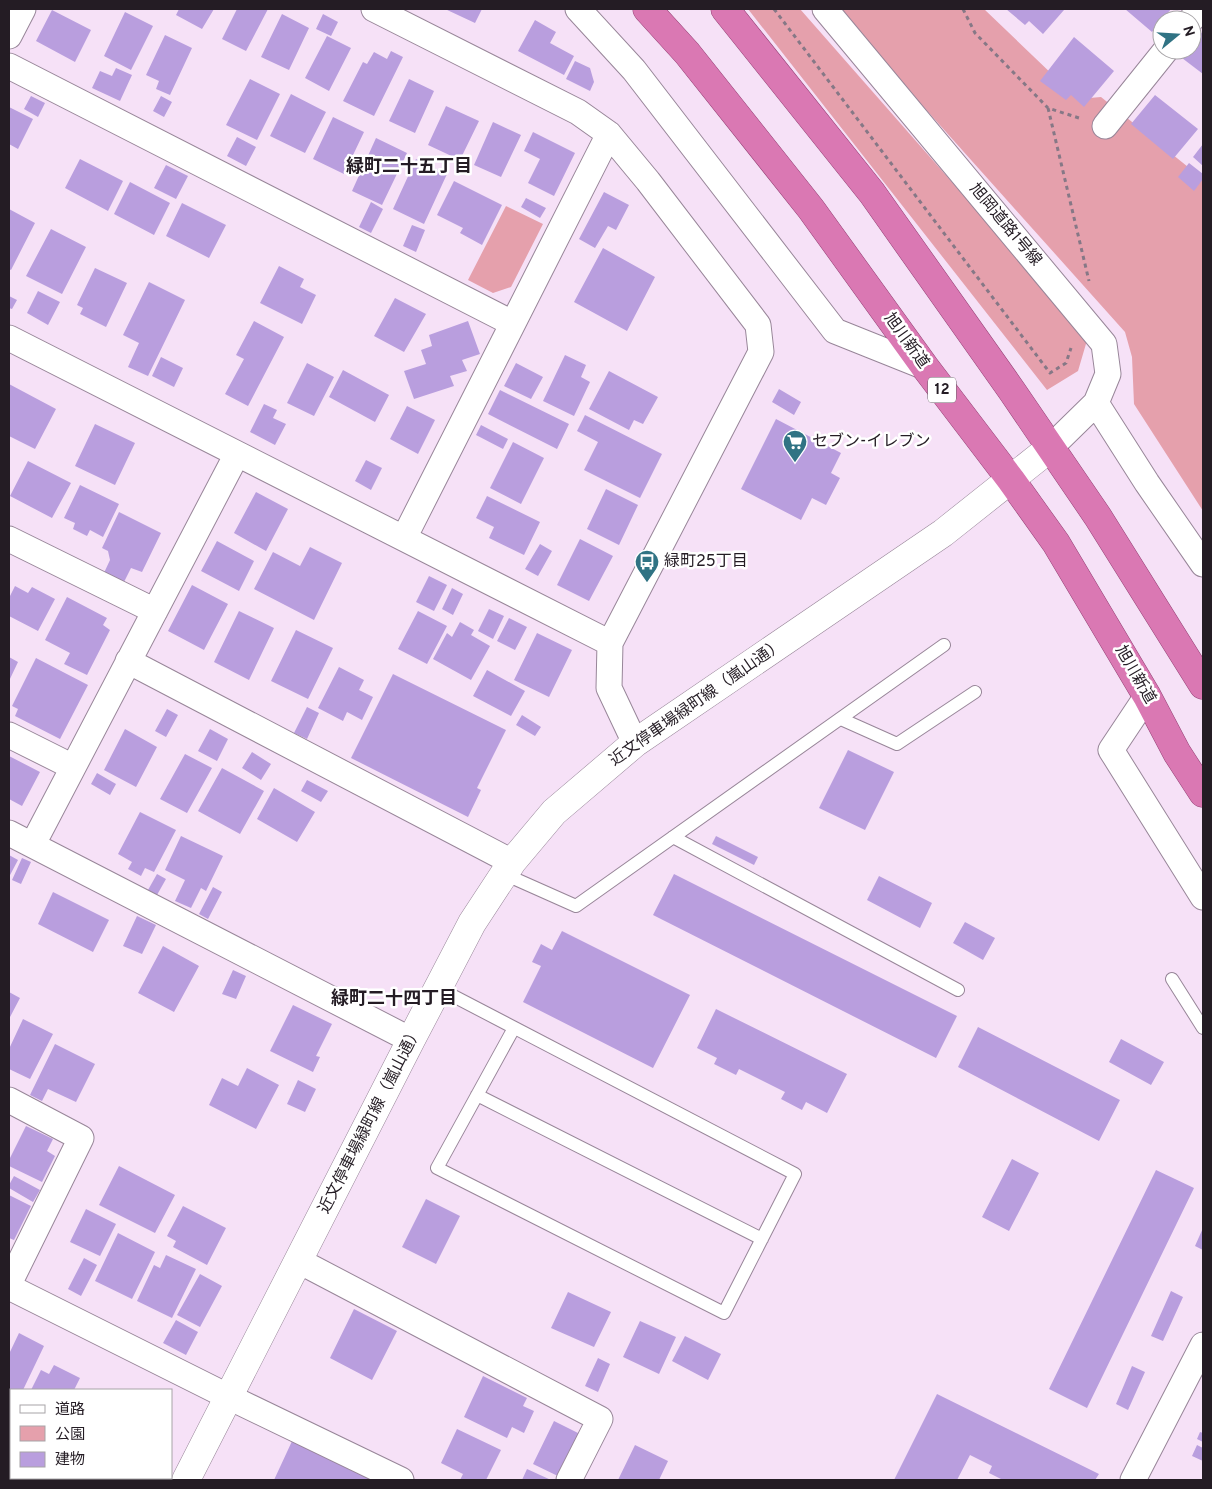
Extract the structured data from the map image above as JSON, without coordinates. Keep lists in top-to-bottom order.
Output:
{
  "streets": {
    "highway": ["旭川新道", "12"],
    "main road": ["近文停車場緑町線（嵐山通）"],
    "street": ["旭岡道路1号線"]
  },
  "crossings": [
    ["旭岡道路1号線", "近文停車場緑町線（嵐山通）"],
    ["旭川新道", "近文停車場緑町線（嵐山通）"]
  ],
  "districts": ["緑町二十五丁目", "緑町二十四丁目"],
  "places": {
    "supermarket": ["セブン-イレブン"],
    "bus stop": ["緑町25丁目"]
  },
  "legend": ["道路", "公園", "建物"],
  "north": "right"
}
